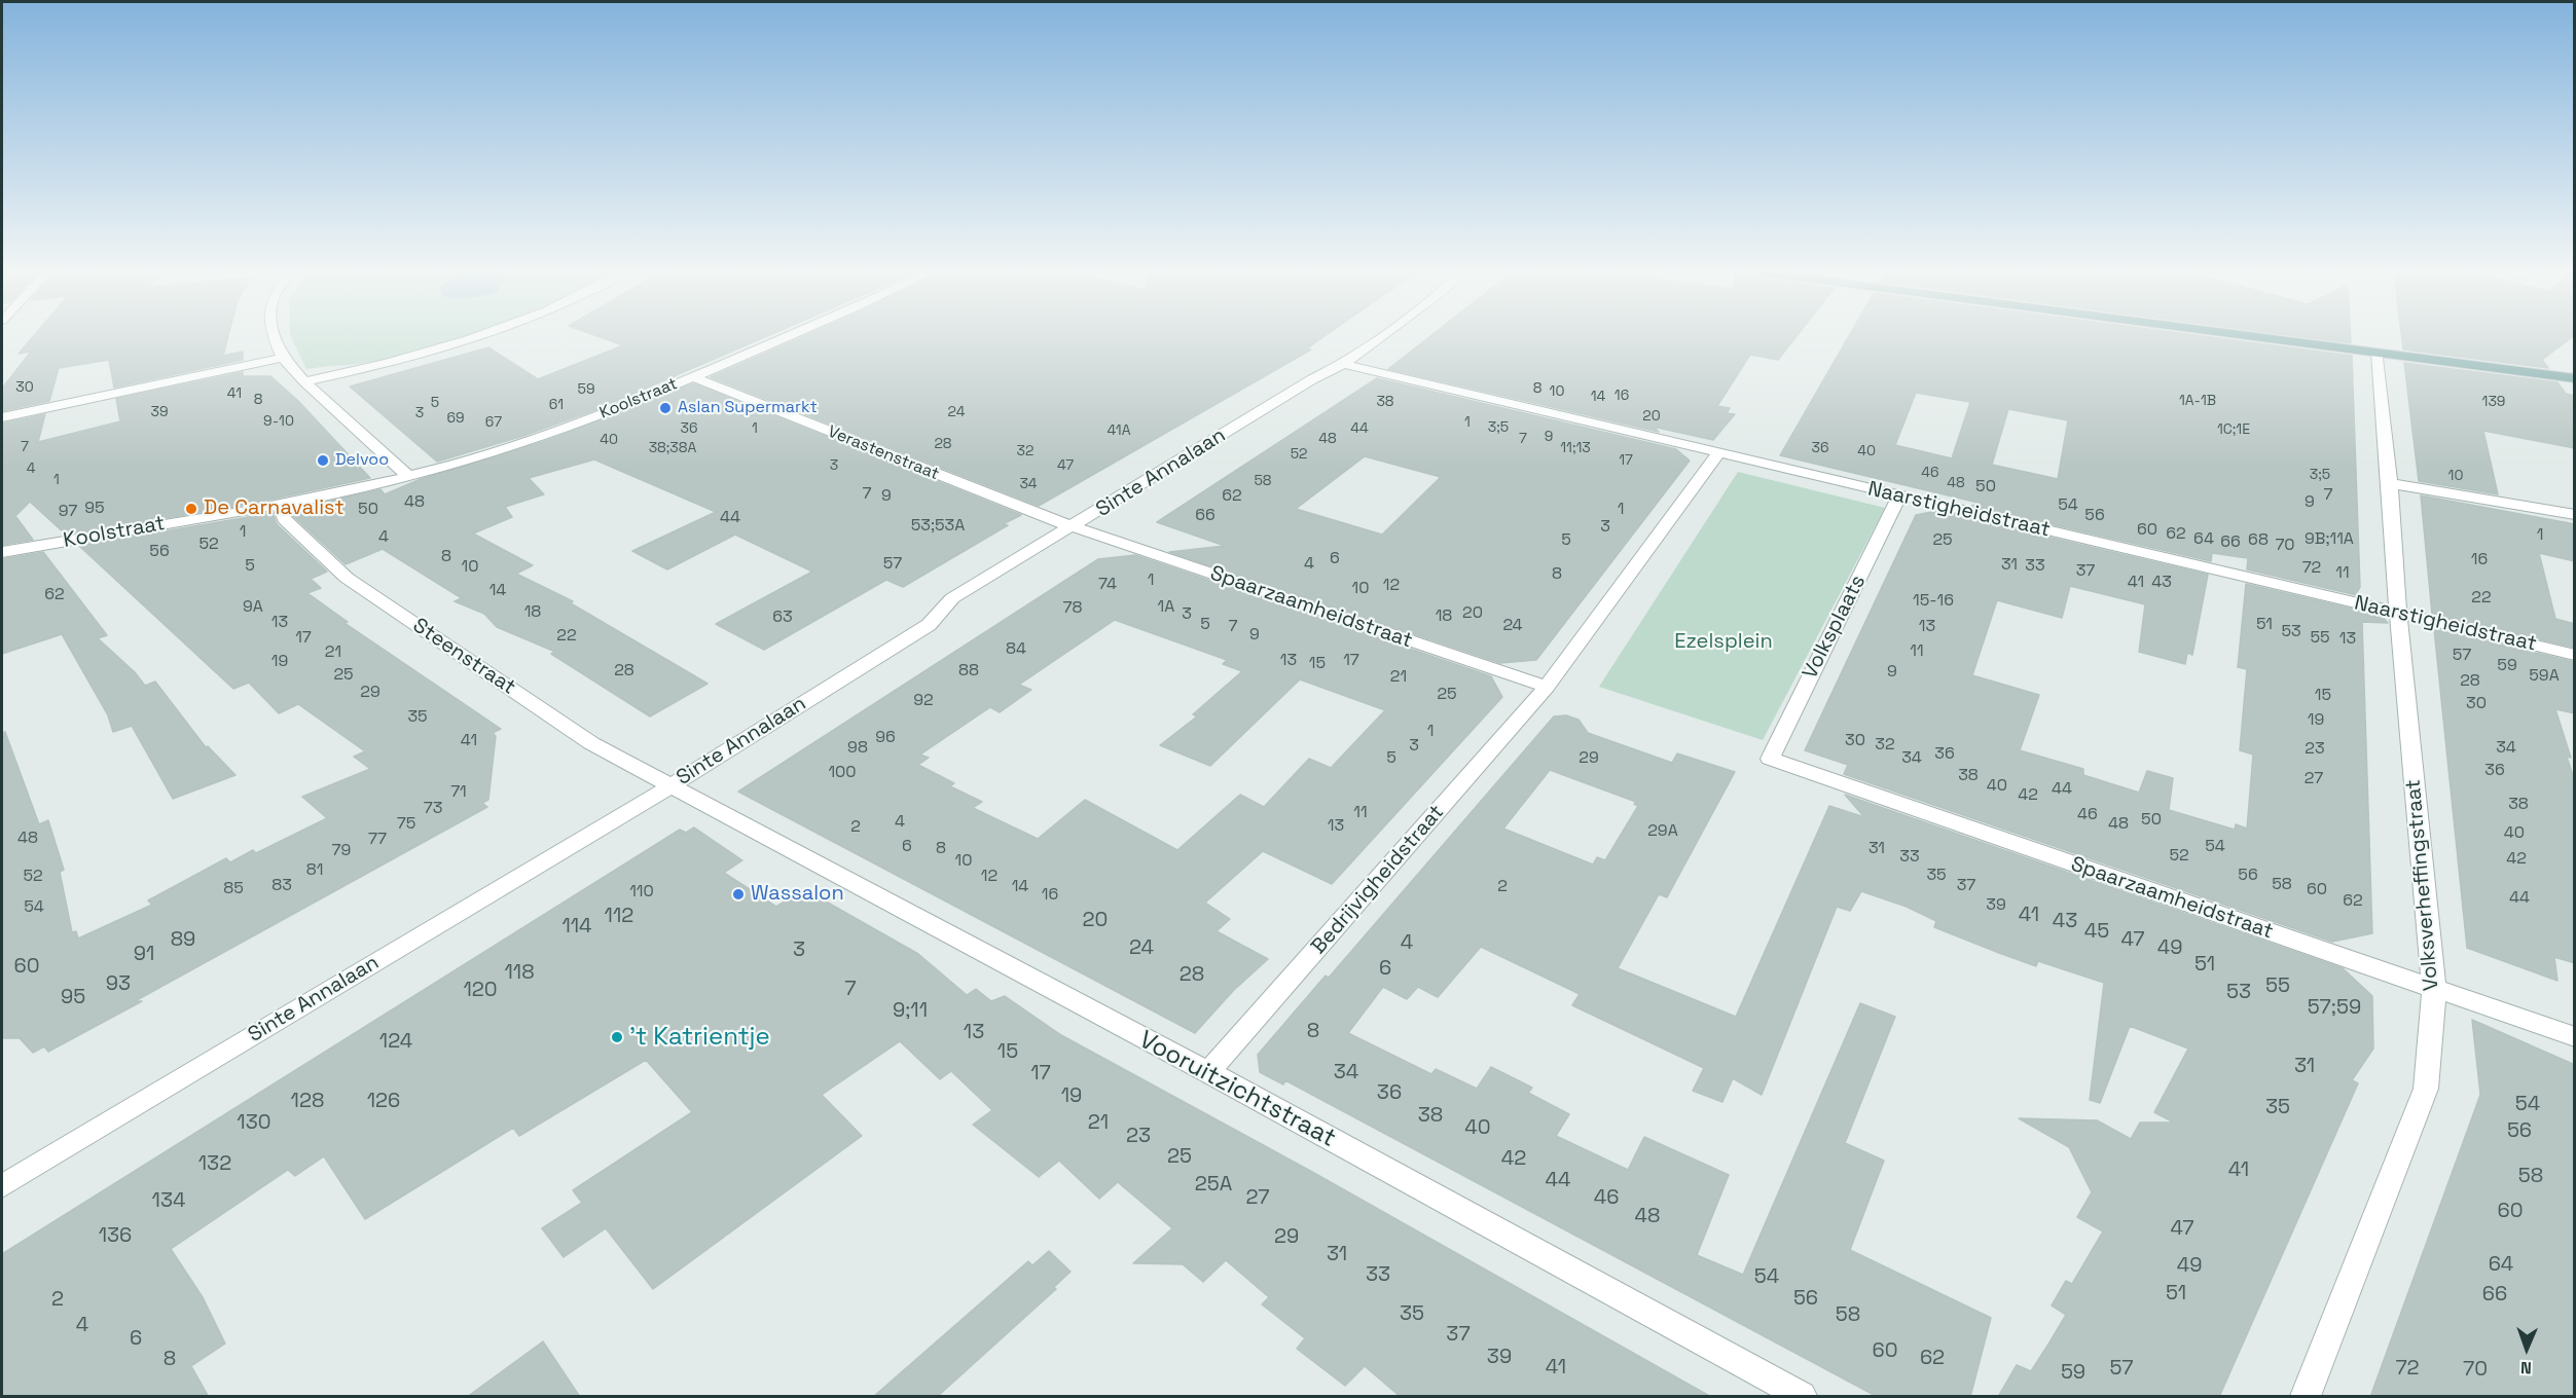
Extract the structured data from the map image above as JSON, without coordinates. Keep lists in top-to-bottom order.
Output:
{
  "streets": {
    "street": [
      "Koolstraat",
      "Verastenstraat",
      "Sinte Annalaan",
      "Naarstigheidstraat",
      "Spaarzaamheidstraat",
      "Volksplaats",
      "Steenstraat",
      "Bedrijvigheidstraat",
      "Volksverheffingstraat",
      "Vooruitzichtstraat"
    ]
  },
  "crossings": [
    ["Koolstraat", "Verastenstraat"],
    ["Koolstraat", "Steenstraat"],
    ["Verastenstraat", "Sinte Annalaan"],
    ["Verastenstraat", "Spaarzaamheidstraat"],
    ["Sinte Annalaan", "Naarstigheidstraat"],
    ["Sinte Annalaan", "Spaarzaamheidstraat"],
    ["Sinte Annalaan", "Steenstraat"],
    ["Sinte Annalaan", "Vooruitzichtstraat"],
    ["Naarstigheidstraat", "Volksplaats"],
    ["Naarstigheidstraat", "Volksverheffingstraat"],
    ["Spaarzaamheidstraat", "Volksplaats"],
    ["Spaarzaamheidstraat", "Bedrijvigheidstraat"],
    ["Spaarzaamheidstraat", "Volksverheffingstraat"],
    ["Steenstraat", "Vooruitzichtstraat"],
    ["Bedrijvigheidstraat", "Vooruitzichtstraat"]
  ],
  "parks": ["Ezelsplein"],
  "places": [
    "Aslan Supermarkt",
    "Delvoo",
    "De Carnavalist",
    "Wassalon",
    "'t Katrientje"
  ],
  "house_numbers": [
    "30",
    "8",
    "59",
    "10",
    "41",
    "16",
    "14",
    "8",
    "1A-1B",
    "38",
    "139",
    "5",
    "61",
    "39",
    "24",
    "3",
    "20",
    "69",
    "9-10",
    "67",
    "1",
    "3;5",
    "36",
    "1",
    "44",
    "1C;1E",
    "41A",
    "9",
    "48",
    "7",
    "40",
    "28",
    "7",
    "38;38A",
    "11;13",
    "36",
    "32",
    "40",
    "52",
    "17",
    "3",
    "47",
    "4",
    "46",
    "3;5",
    "10",
    "1",
    "58",
    "48",
    "34",
    "50",
    "7",
    "7",
    "9",
    "62",
    "48",
    "9",
    "54",
    "95",
    "50",
    "1",
    "97",
    "66",
    "56",
    "44",
    "53;53A",
    "3",
    "60",
    "1",
    "62",
    "1",
    "4",
    "64",
    "9B;11A",
    "5",
    "25",
    "68",
    "66",
    "52",
    "70",
    "56",
    "8",
    "6",
    "16",
    "57",
    "4",
    "31",
    "5",
    "33",
    "10",
    "72",
    "37",
    "11",
    "8",
    "1",
    "41",
    "43",
    "74",
    "12",
    "10",
    "14",
    "62",
    "22",
    "15-16",
    "9A",
    "1A",
    "78",
    "18",
    "20",
    "3",
    "18",
    "63",
    "13",
    "5",
    "51",
    "24",
    "7",
    "13",
    "53",
    "9",
    "22",
    "17",
    "55",
    "13",
    "84",
    "11",
    "21",
    "57",
    "13",
    "17",
    "19",
    "15",
    "59",
    "28",
    "88",
    "9",
    "25",
    "59A",
    "21",
    "28",
    "29",
    "25",
    "15",
    "92",
    "30",
    "35",
    "19",
    "1",
    "96",
    "41",
    "30",
    "32",
    "3",
    "98",
    "34",
    "23",
    "36",
    "5",
    "29",
    "34",
    "36",
    "100",
    "38",
    "27",
    "40",
    "44",
    "71",
    "42",
    "38",
    "73",
    "11",
    "46",
    "50",
    "4",
    "75",
    "48",
    "13",
    "2",
    "29A",
    "40",
    "48",
    "77",
    "6",
    "54",
    "8",
    "31",
    "79",
    "52",
    "33",
    "42",
    "10",
    "81",
    "35",
    "56",
    "52",
    "12",
    "58",
    "83",
    "37",
    "14",
    "2",
    "85",
    "60",
    "110",
    "16",
    "44",
    "62",
    "39",
    "54",
    "41",
    "112",
    "20",
    "43",
    "114",
    "45",
    "89",
    "47",
    "4",
    "24",
    "49",
    "3",
    "91",
    "51",
    "60",
    "6",
    "118",
    "28",
    "93",
    "55",
    "7",
    "120",
    "53",
    "95",
    "57;59",
    "9;11",
    "8",
    "13",
    "124",
    "15",
    "31",
    "34",
    "17",
    "36",
    "19",
    "128",
    "126",
    "54",
    "35",
    "38",
    "130",
    "21",
    "40",
    "56",
    "23",
    "25",
    "42",
    "132",
    "41",
    "58",
    "44",
    "25A",
    "27",
    "46",
    "134",
    "60",
    "48",
    "47",
    "136",
    "29",
    "31",
    "64",
    "49",
    "33",
    "54",
    "51",
    "66",
    "56",
    "2",
    "35",
    "58",
    "4",
    "37",
    "6",
    "60",
    "39",
    "62",
    "8",
    "41",
    "57",
    "72",
    "70",
    "59"
  ],
  "north": "bottom"
}
